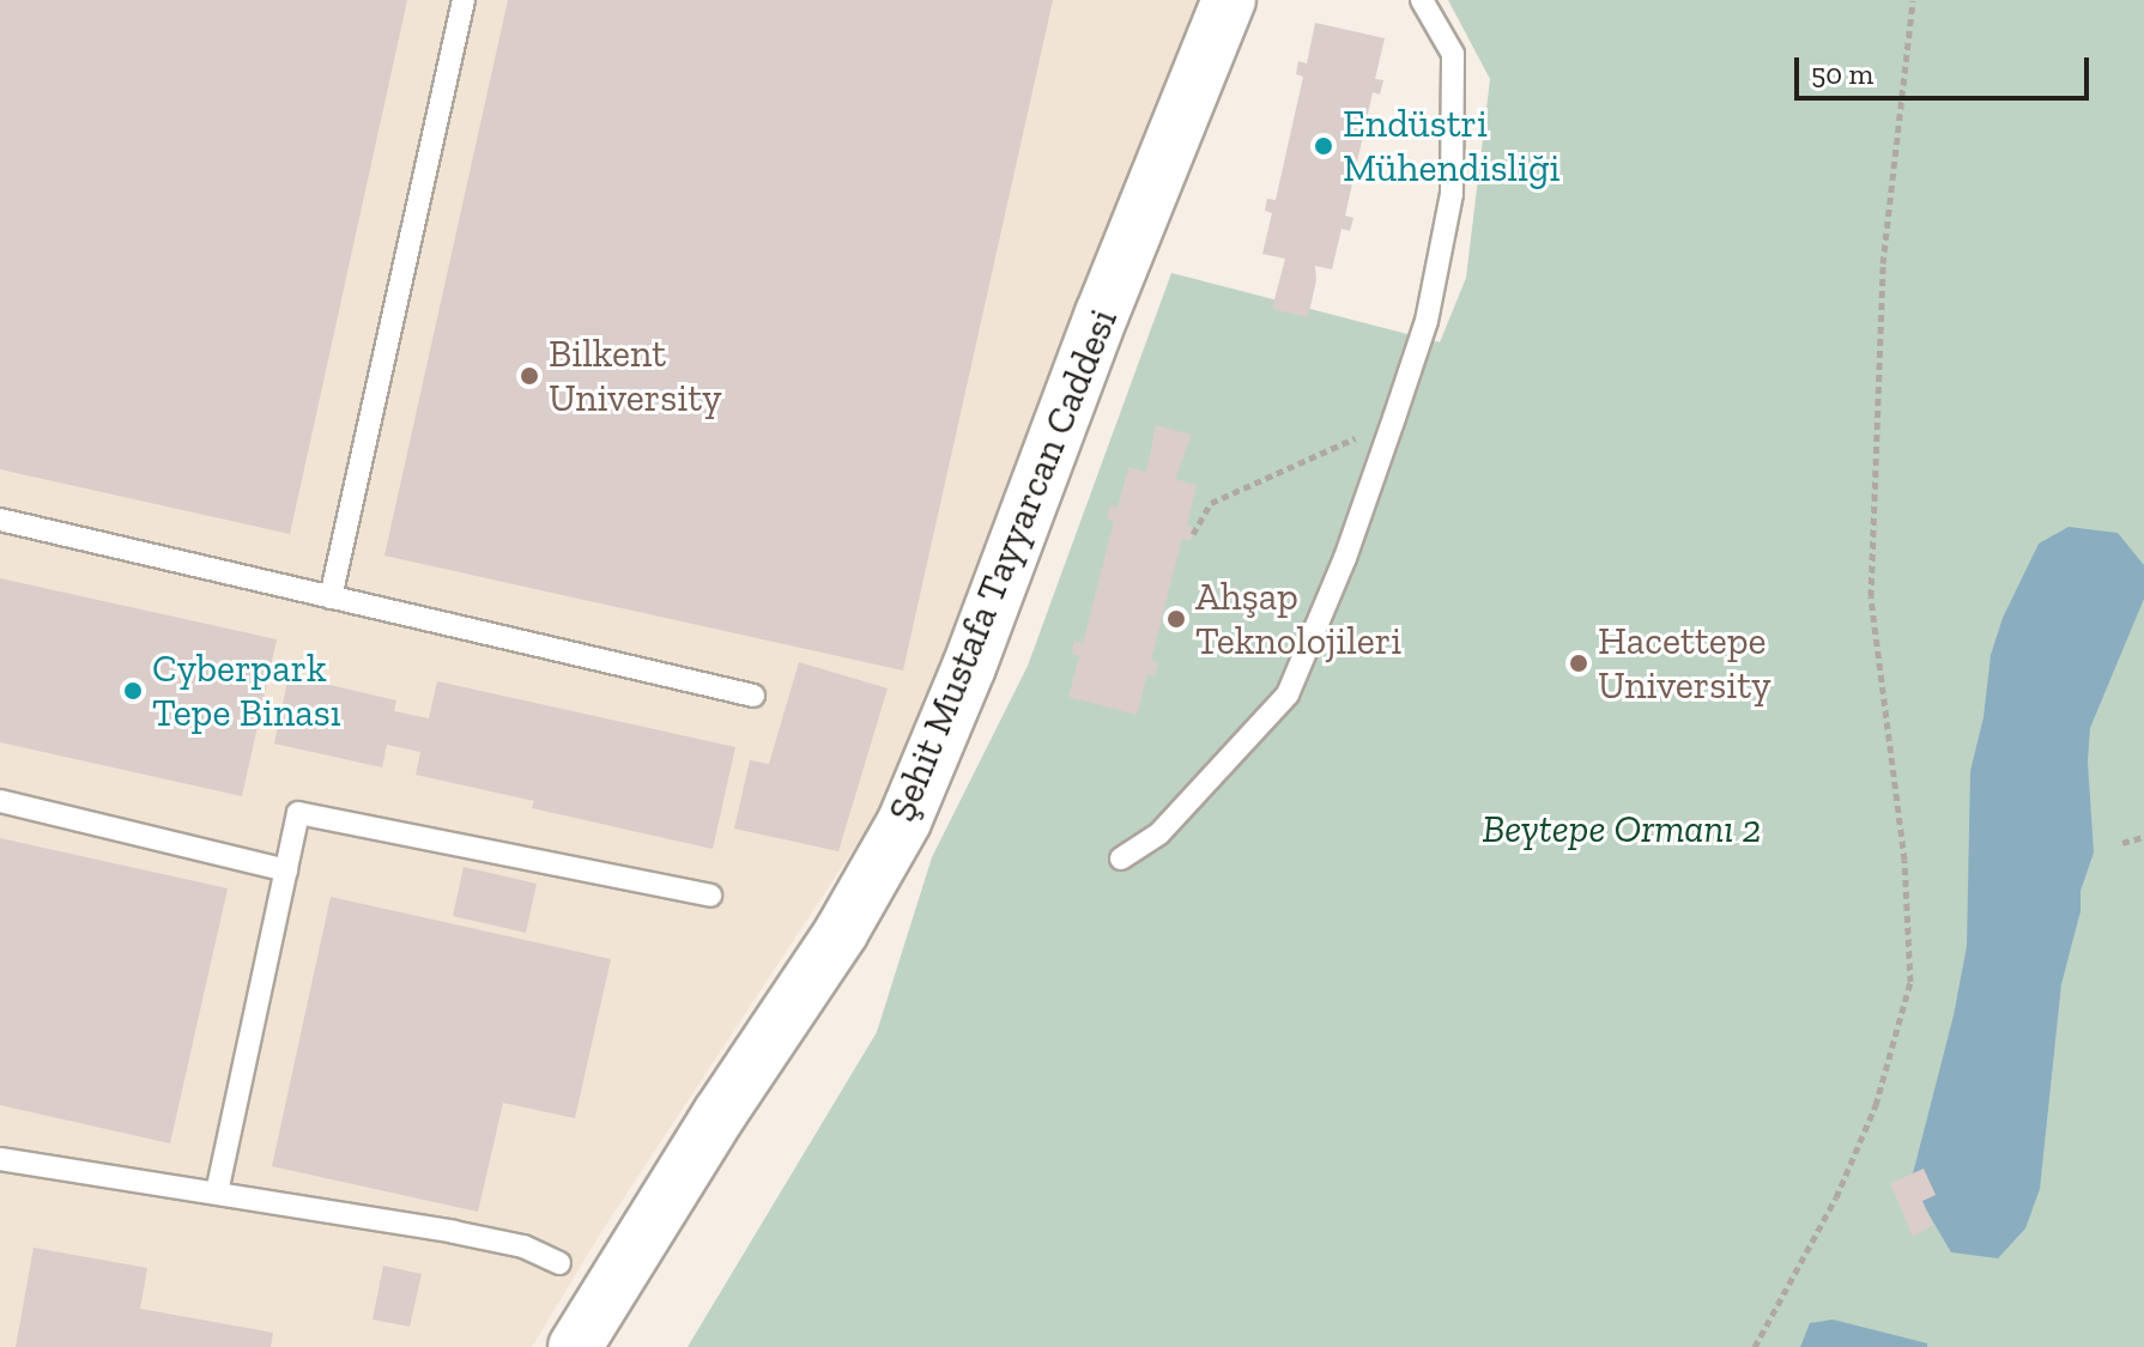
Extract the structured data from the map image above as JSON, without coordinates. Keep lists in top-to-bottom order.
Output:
{
  "streets": {
    "main road": ["Şehit Mustafa Tayyarcan Caddesi"]
  },
  "parks": ["Beytepe Ormanı 2"],
  "places": [
    "Endüstri Mühendisliği",
    "Bilkent University",
    "Ahşap Teknolojileri",
    "Hacettepe University",
    "Cyberpark Tepe Binası"
  ],
  "scale_bar": "50 m"
}
